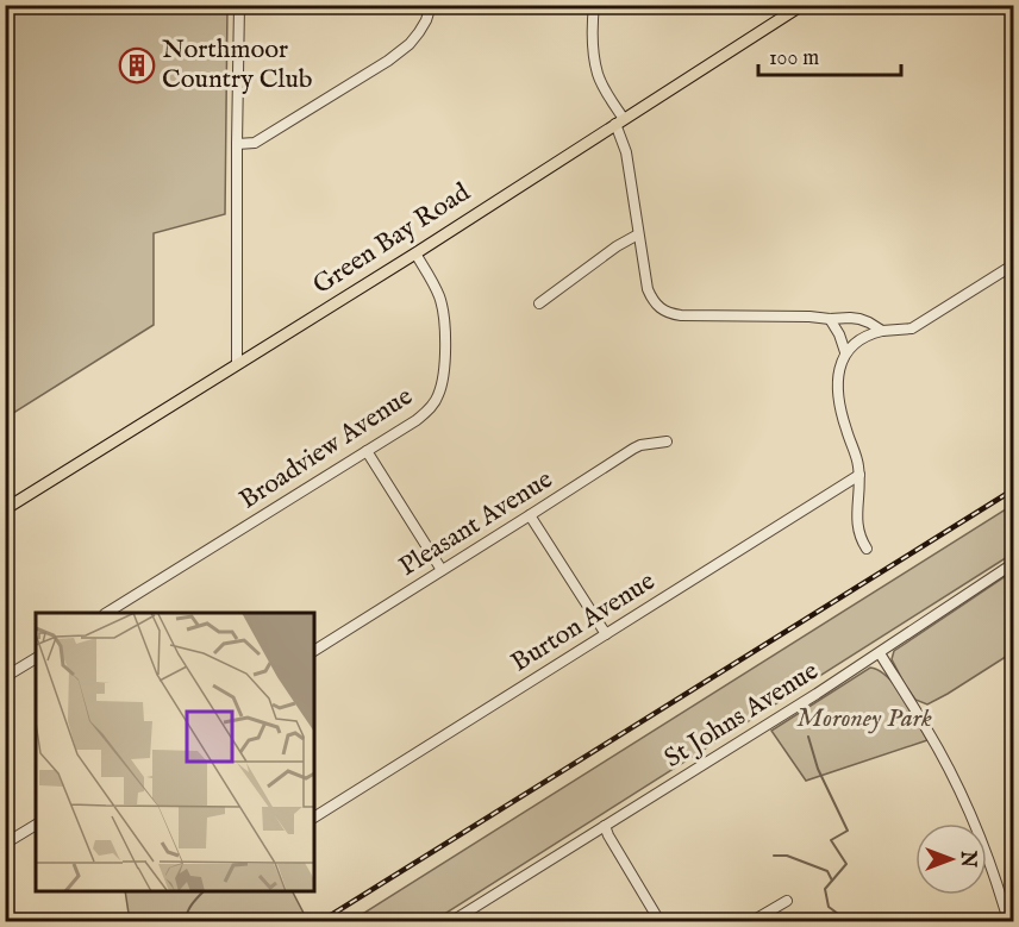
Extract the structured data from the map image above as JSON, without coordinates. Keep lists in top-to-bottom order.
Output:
{
  "streets": {
    "main road": ["Green Bay Road"],
    "street": [
      "Broadview Avenue",
      "Pleasant Avenue",
      "Burton Avenue",
      "St Johns Avenue"
    ]
  },
  "crossings": [
    ["Green Bay Road", "Broadview Avenue"]
  ],
  "parks": ["Moroney Park"],
  "places": {
    "building": ["Northmoor Country Club"]
  },
  "scale_bar": "100 m",
  "north": "right"
}
